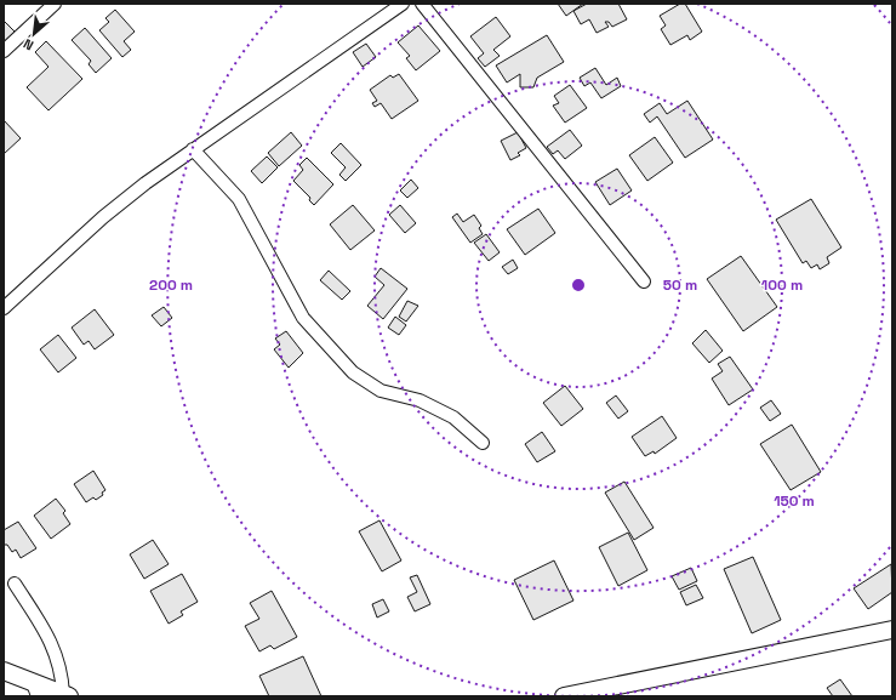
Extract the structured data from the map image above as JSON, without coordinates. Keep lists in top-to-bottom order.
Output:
{
  "north": "bottom left",
  "rings": [
    "50 m",
    "100 m",
    "200 m",
    "150 m"
  ]
}
